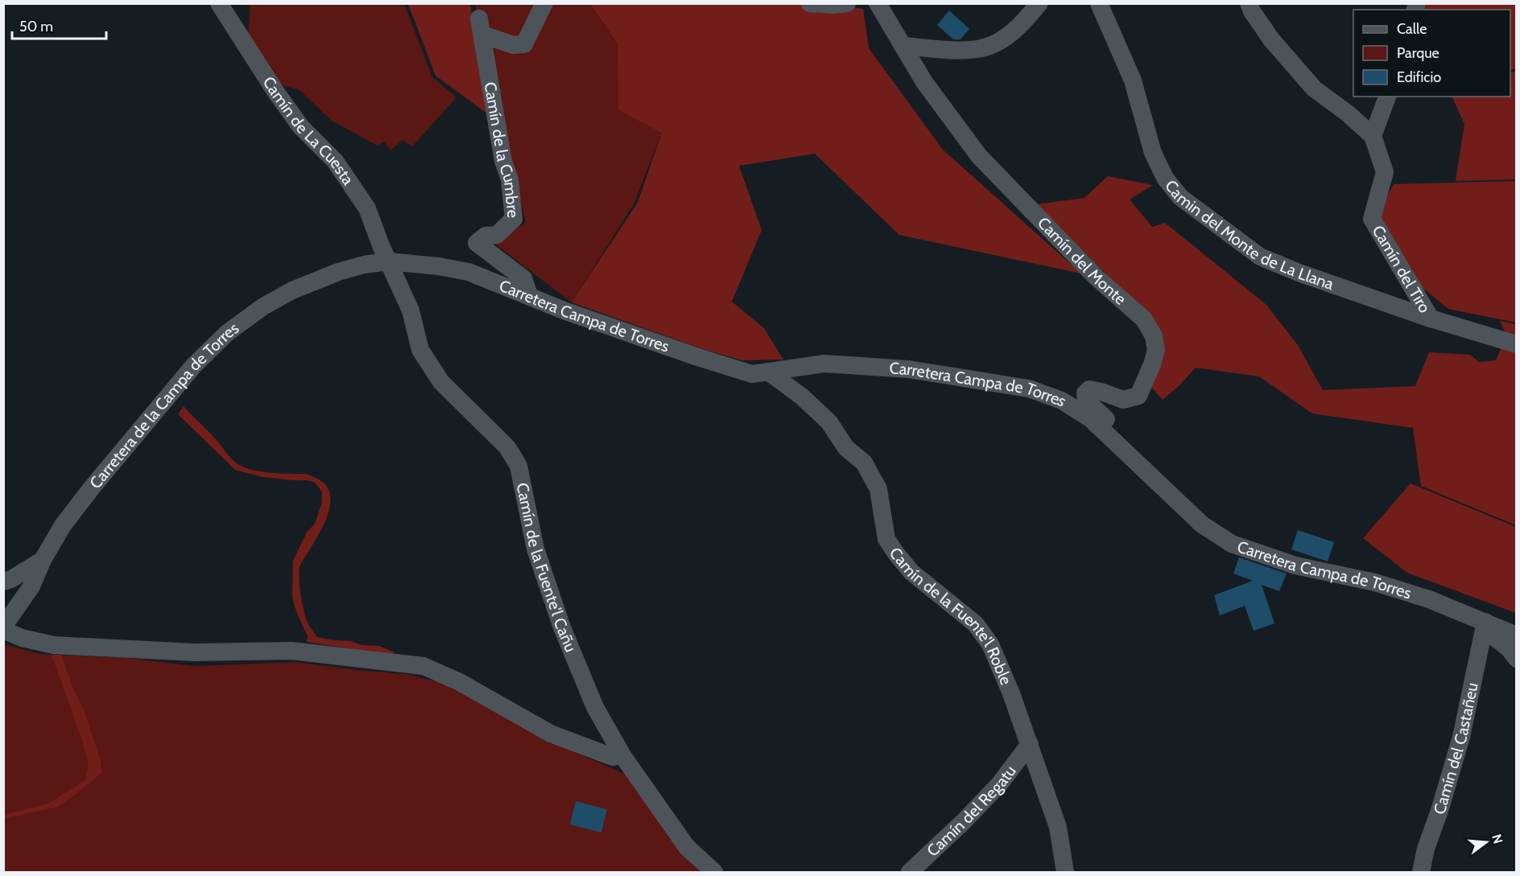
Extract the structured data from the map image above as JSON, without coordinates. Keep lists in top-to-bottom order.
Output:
{
  "streets": {
    "street": [
      "Camín de La Cuesta",
      "Camín de la Cumbre",
      "Camin del Monte de La Llana",
      "Camín del Monte",
      "Camín del Tiro",
      "Carretera Campa de Torres",
      "Carretera de la Campa de Torres",
      "Camín de la Fuente'l Cañu",
      "Camín de la Fuente'l Roble",
      "Camín del Castañeu",
      "Camín del Regatu"
    ]
  },
  "crossings": [
    ["Camín de La Cuesta", "Carretera Campa de Torres"],
    ["Camín de La Cuesta", "Carretera de la Campa de Torres"],
    ["Camín de La Cuesta", "Camín de la Fuente'l Cañu"],
    ["Camín de la Cumbre", "Carretera Campa de Torres"],
    ["Camin del Monte de La Llana", "Camín del Tiro"],
    ["Camín del Monte", "Carretera Campa de Torres"],
    ["Carretera Campa de Torres", "Carretera de la Campa de Torres"],
    ["Carretera Campa de Torres", "Camín de la Fuente'l Cañu"],
    ["Carretera Campa de Torres", "Camín de la Fuente'l Roble"],
    ["Carretera Campa de Torres", "Camín del Castañeu"],
    ["Carretera de la Campa de Torres", "Camín de la Fuente'l Cañu"],
    ["Camín de la Fuente'l Roble", "Camín del Regatu"]
  ],
  "legend": ["Calle", "Parque", "Edificio"],
  "scale_bar": "50 m",
  "north": "right"
}
